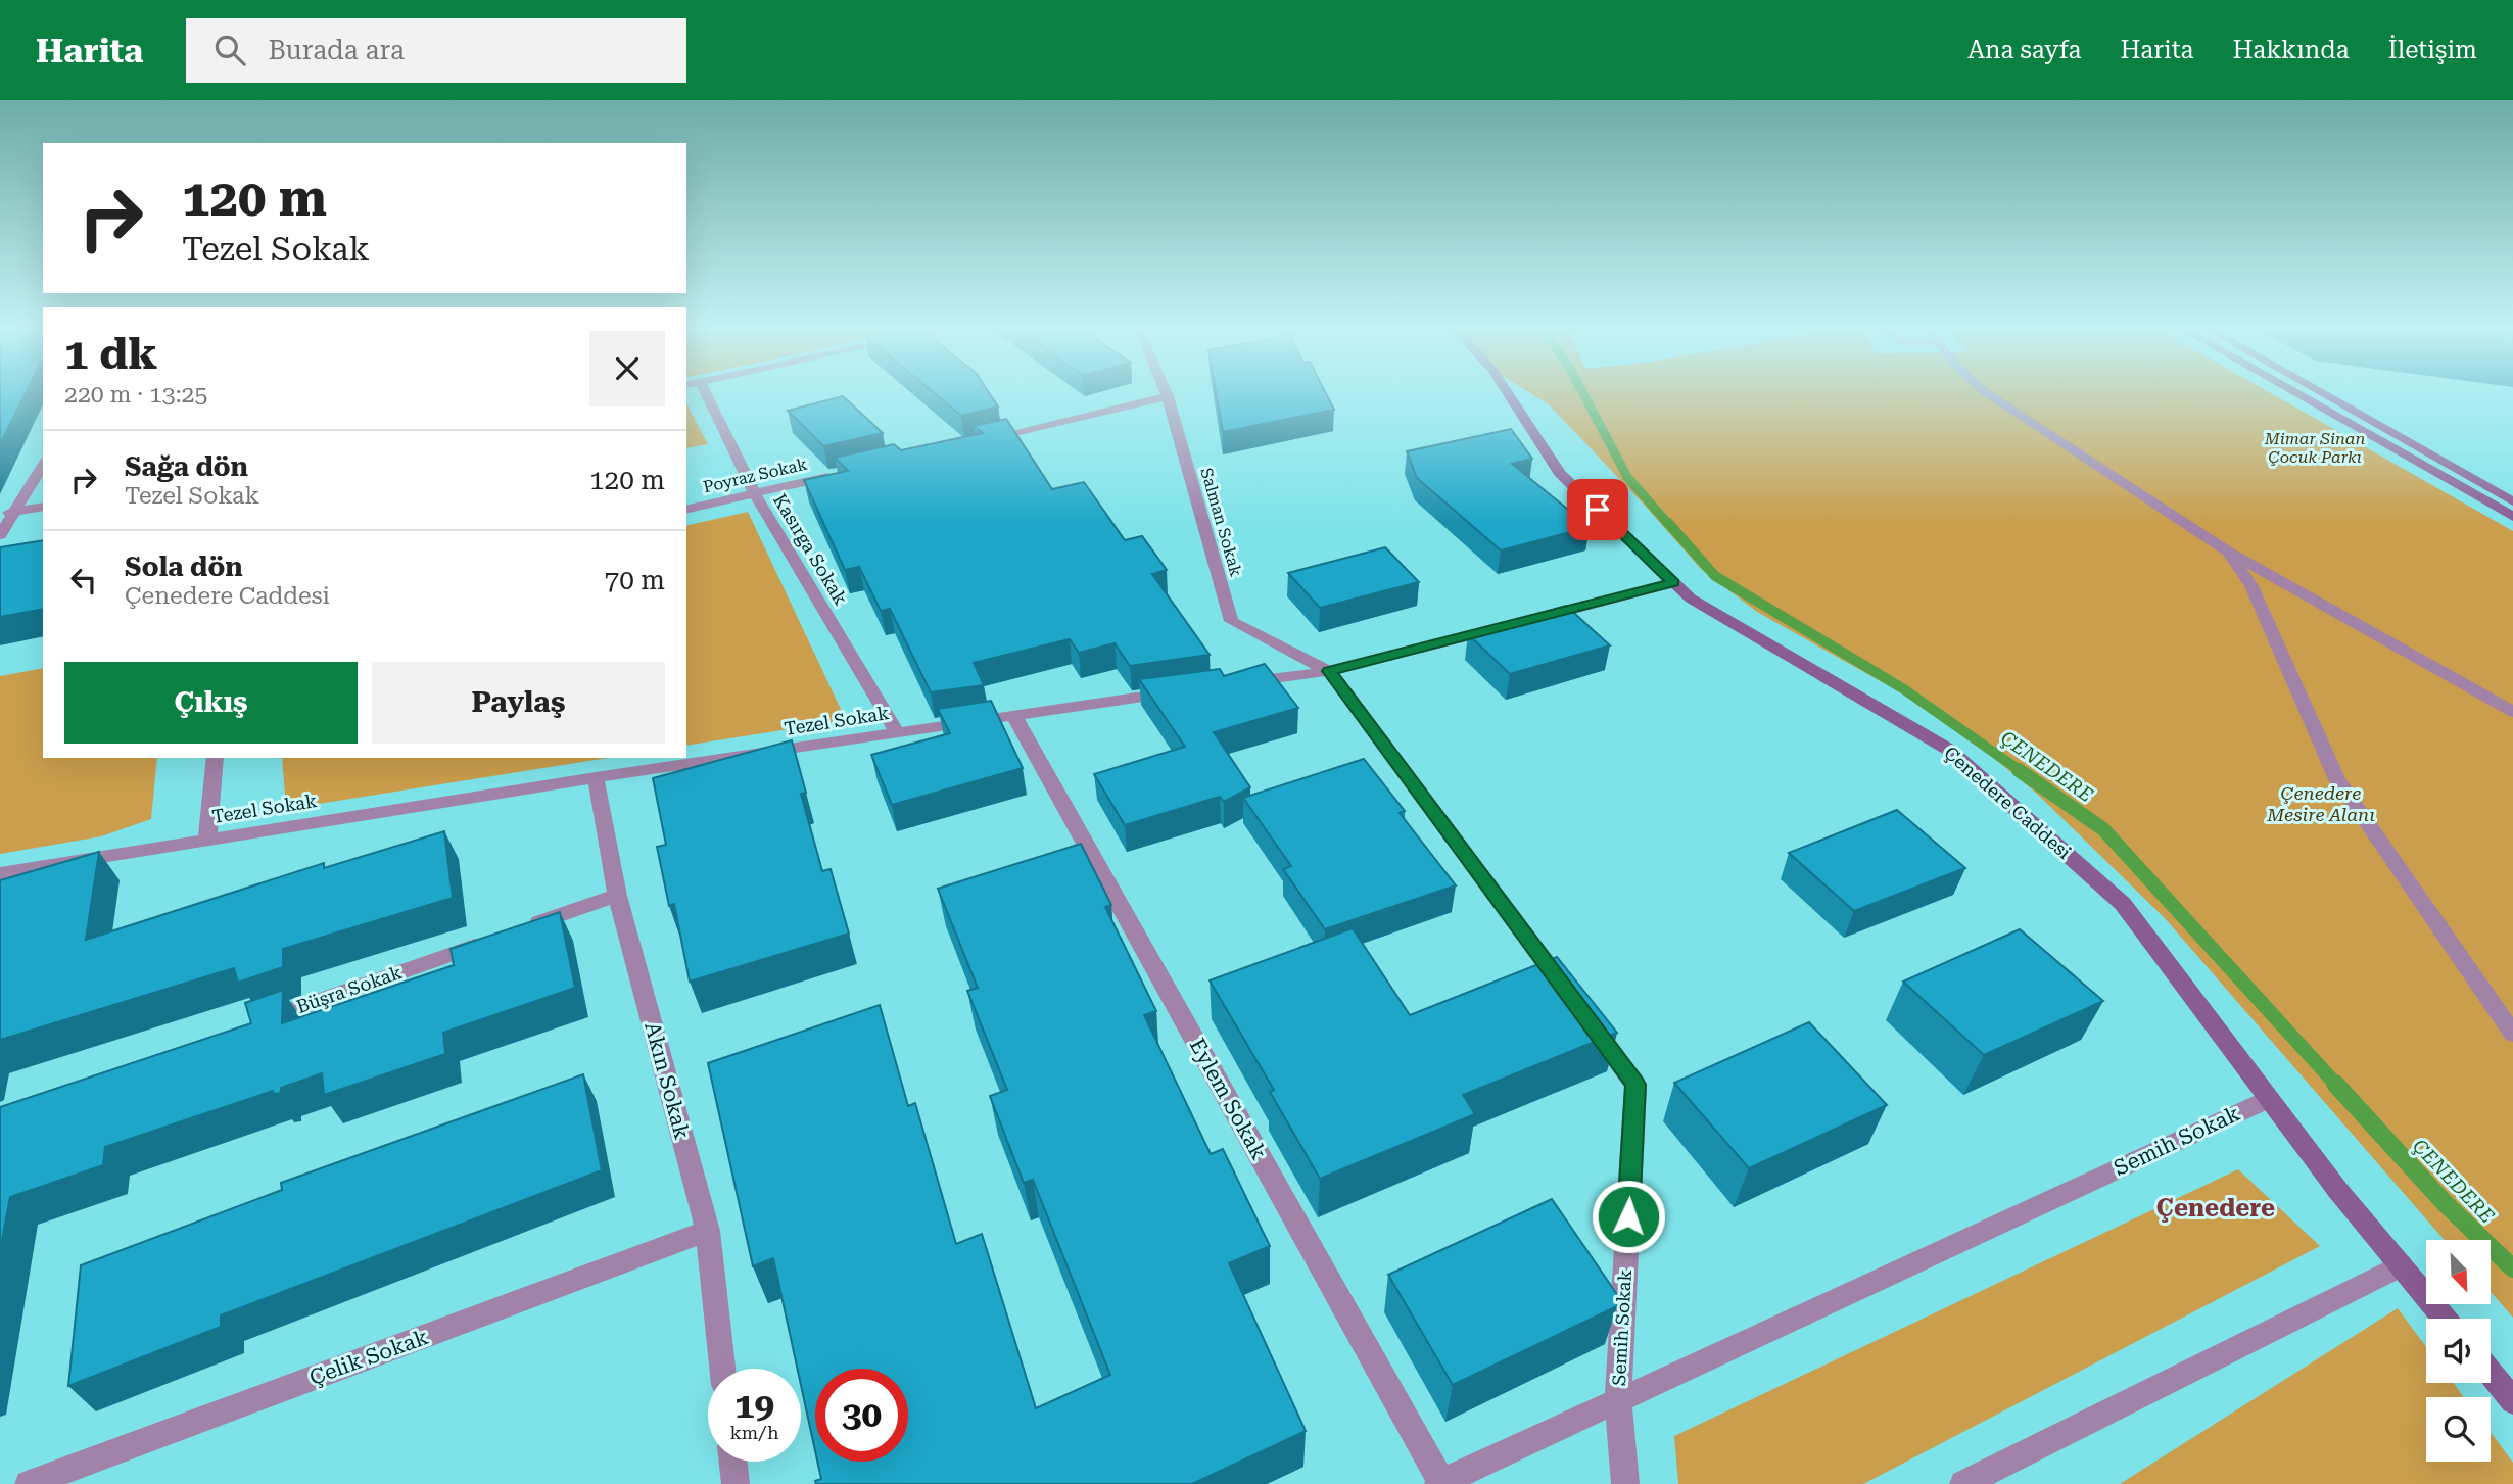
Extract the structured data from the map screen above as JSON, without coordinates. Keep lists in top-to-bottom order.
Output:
{
  "streets": {
    "street": [
      "Poyraz Sokak",
      "Salman Sokak",
      "Kasırga Sokak",
      "Tezel Sokak",
      "Çenedere Caddesi",
      "Büşra Sokak",
      "Akın Sokak",
      "Eylem Sokak",
      "Semih Sokak",
      "Çelik Sokak"
    ]
  },
  "crossings": [
    ["Poyraz Sokak", "Kasırga Sokak"],
    ["Kasırga Sokak", "Tezel Sokak"],
    ["Tezel Sokak", "Akın Sokak"],
    ["Tezel Sokak", "Eylem Sokak"],
    ["Çenedere Caddesi", "Semih Sokak"],
    ["Akın Sokak", "Çelik Sokak"],
    ["Eylem Sokak", "Semih Sokak"]
  ],
  "districts": ["Çenedere"],
  "water": ["ÇENEDERE"],
  "parks": ["Mimar Sinan Çocuk Parkı", "Çenedere Mesire Alanı"],
  "north": "bottom right",
  "page": {
    "header": "Harita",
    "search": "Burada ara",
    "nav": [
      "Ana sayfa",
      "Harita",
      "Hakkında",
      "İletişim"
    ],
    "turn": ["120 m", "Tezel Sokak"],
    "heading": ["1 dk", "220 m · 13:25"],
    "list": [
      {
        "name": "Sağa dön",
        "note": "Tezel Sokak",
        "value": "120 m"
      },
      {
        "name": "Sola dön",
        "note": "Çenedere Caddesi",
        "value": "70 m"
      }
    ],
    "buttons": ["Çıkış", "Paylaş"],
    "speed": "19 km/h",
    "limit": "30"
  }
}
